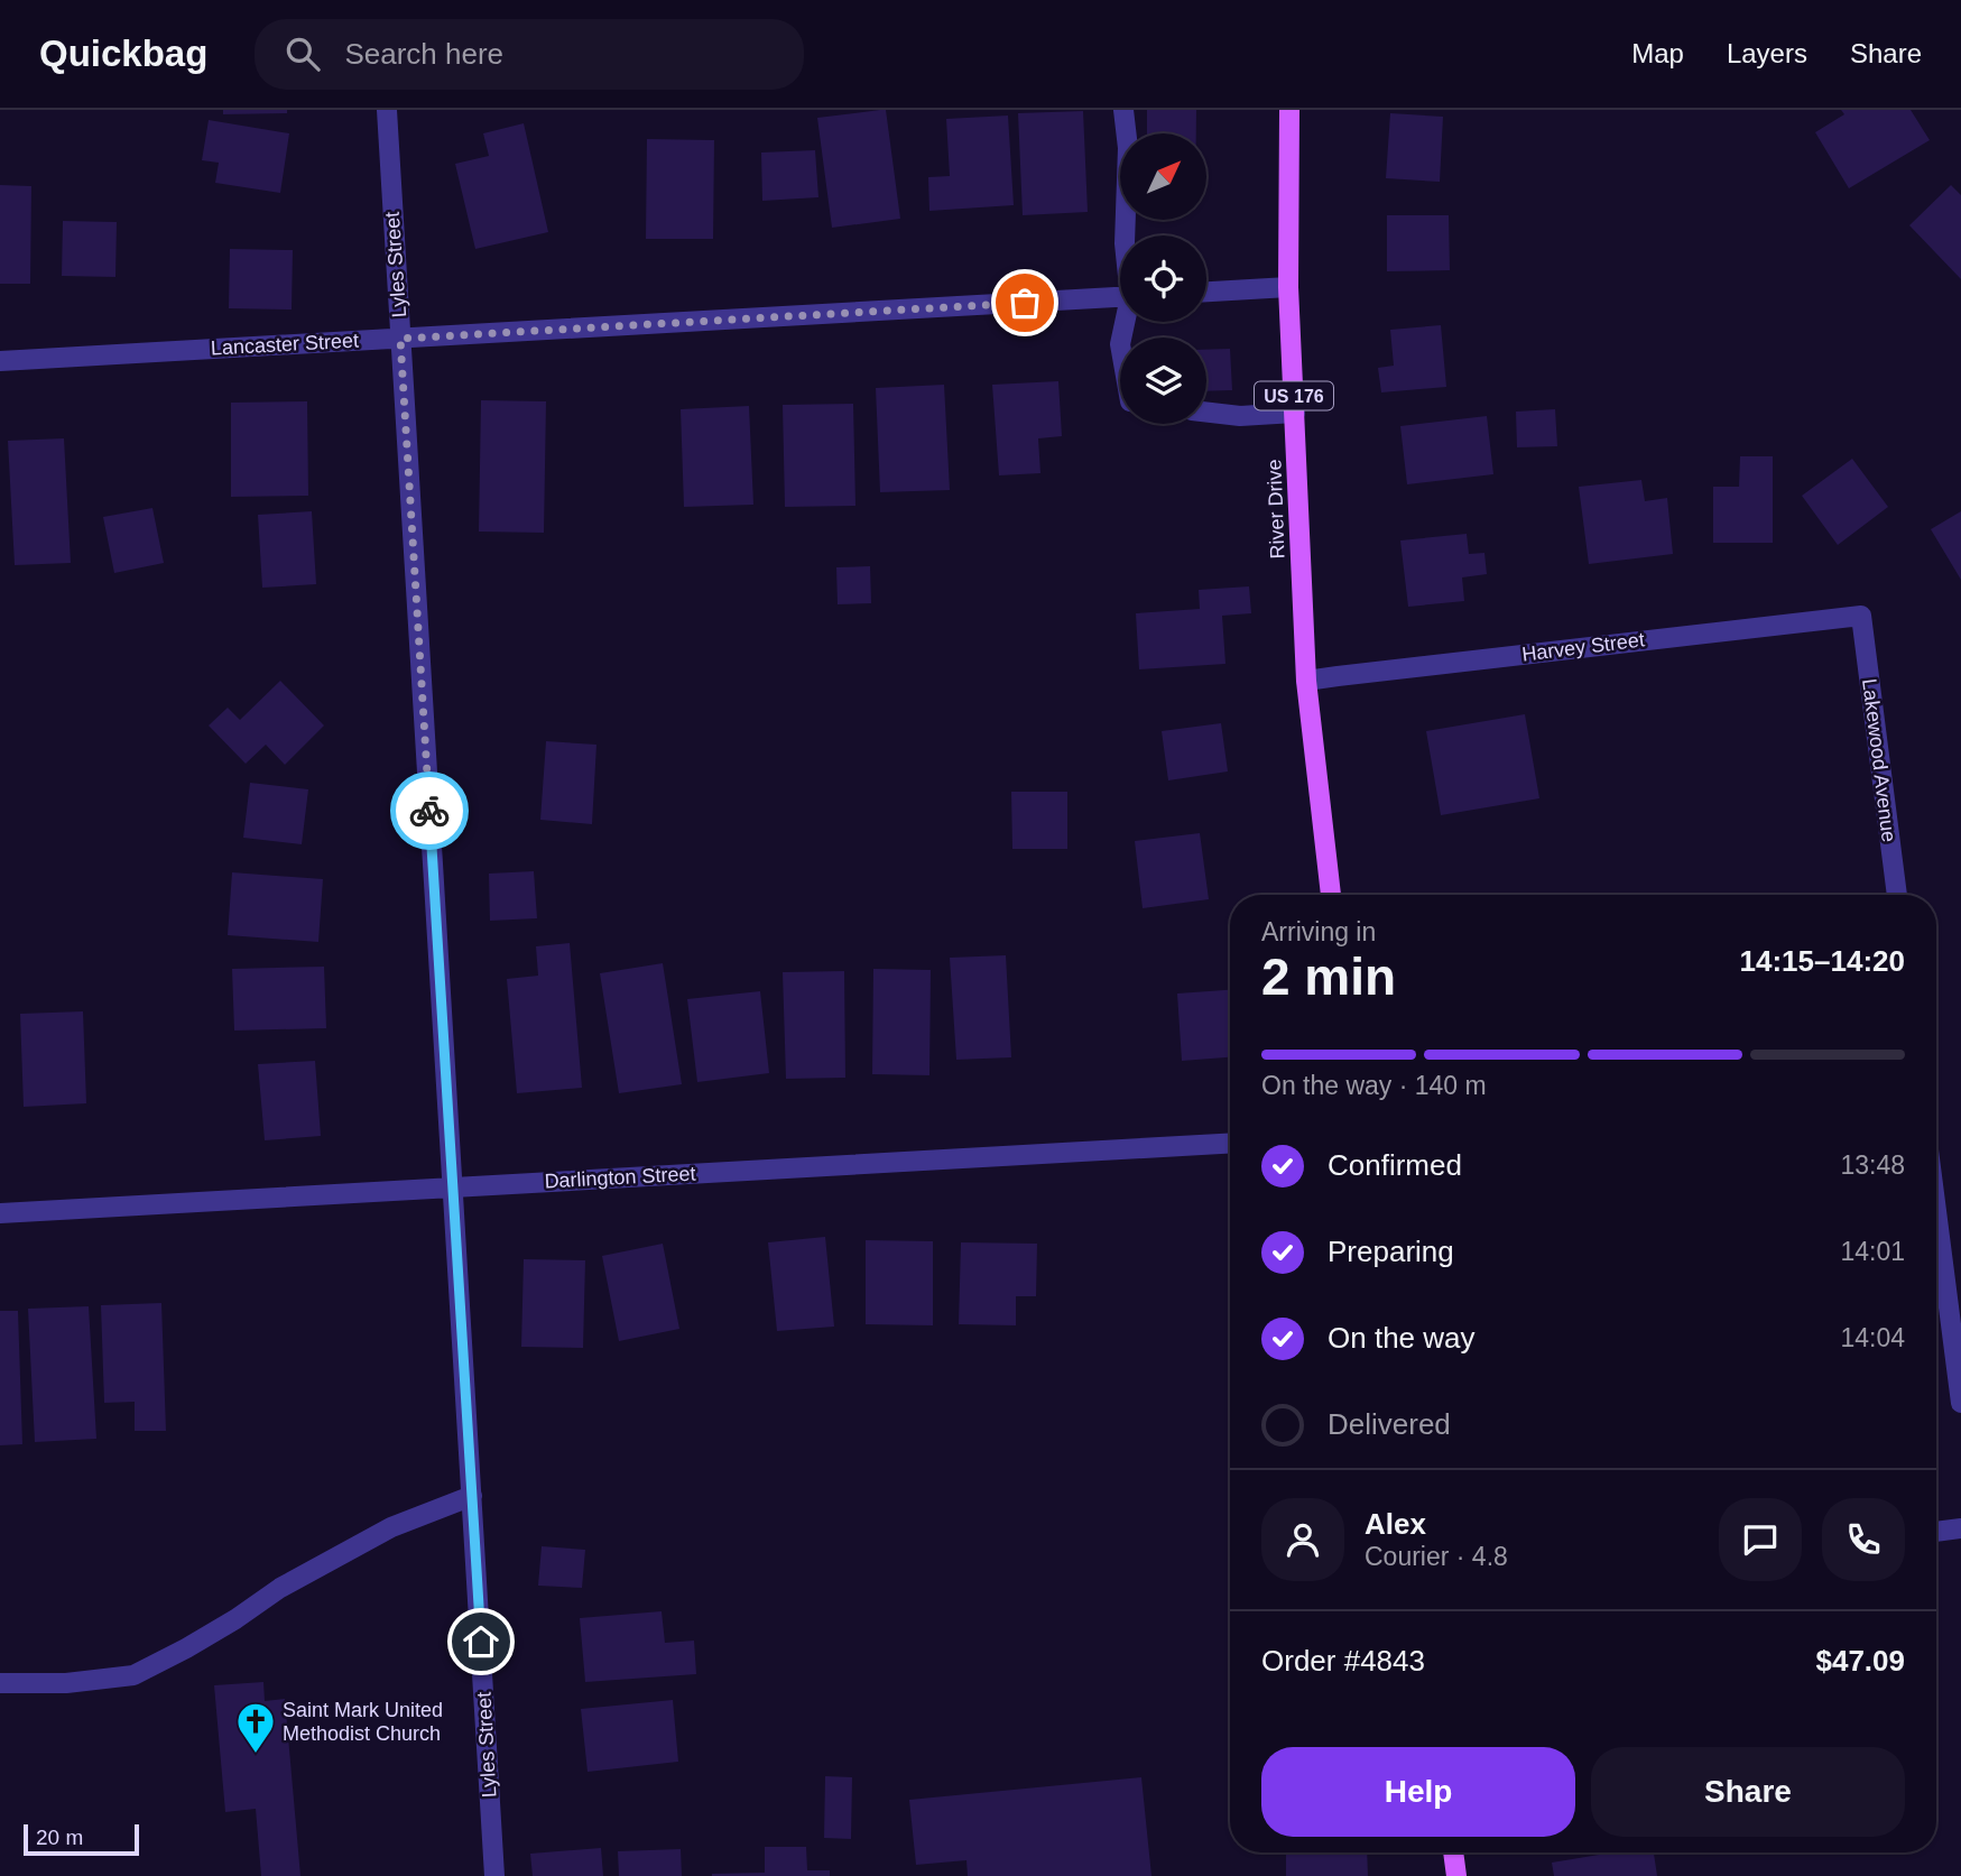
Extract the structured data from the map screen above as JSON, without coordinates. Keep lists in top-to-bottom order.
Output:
{
  "streets": {
    "main road": ["US 176", "River Drive"],
    "street": [
      "Lyles Street",
      "Lancaster Street",
      "Harvey Street",
      "Lakewood Avenue",
      "Darlington Street"
    ]
  },
  "crossings": [
    ["Lyles Street", "Lancaster Street"],
    ["Lyles Street", "Darlington Street"],
    ["River Drive", "Harvey Street"],
    ["Harvey Street", "Lakewood Avenue"]
  ],
  "places": {
    "church": ["Saint Mark United Methodist Church"]
  },
  "scale_bar": "20 m",
  "north": "top right",
  "page": {
    "header": "Quickbag",
    "search": "Search here",
    "nav": ["Map", "Layers", "Share"],
    "heading": ["2 min", "Arriving in", "14:15–14:20"],
    "panel": [
      "Alex",
      "Courier · 4.8",
      "Order #4843",
      "$47.09"
    ],
    "bar": "On the way · 140 m",
    "list": [
      ["Confirmed", "13:48"],
      ["Preparing", "14:01"],
      ["On the way", "14:04"],
      "Delivered"
    ],
    "buttons": ["Help", "Share"],
    "scale": "20 m"
  }
}
